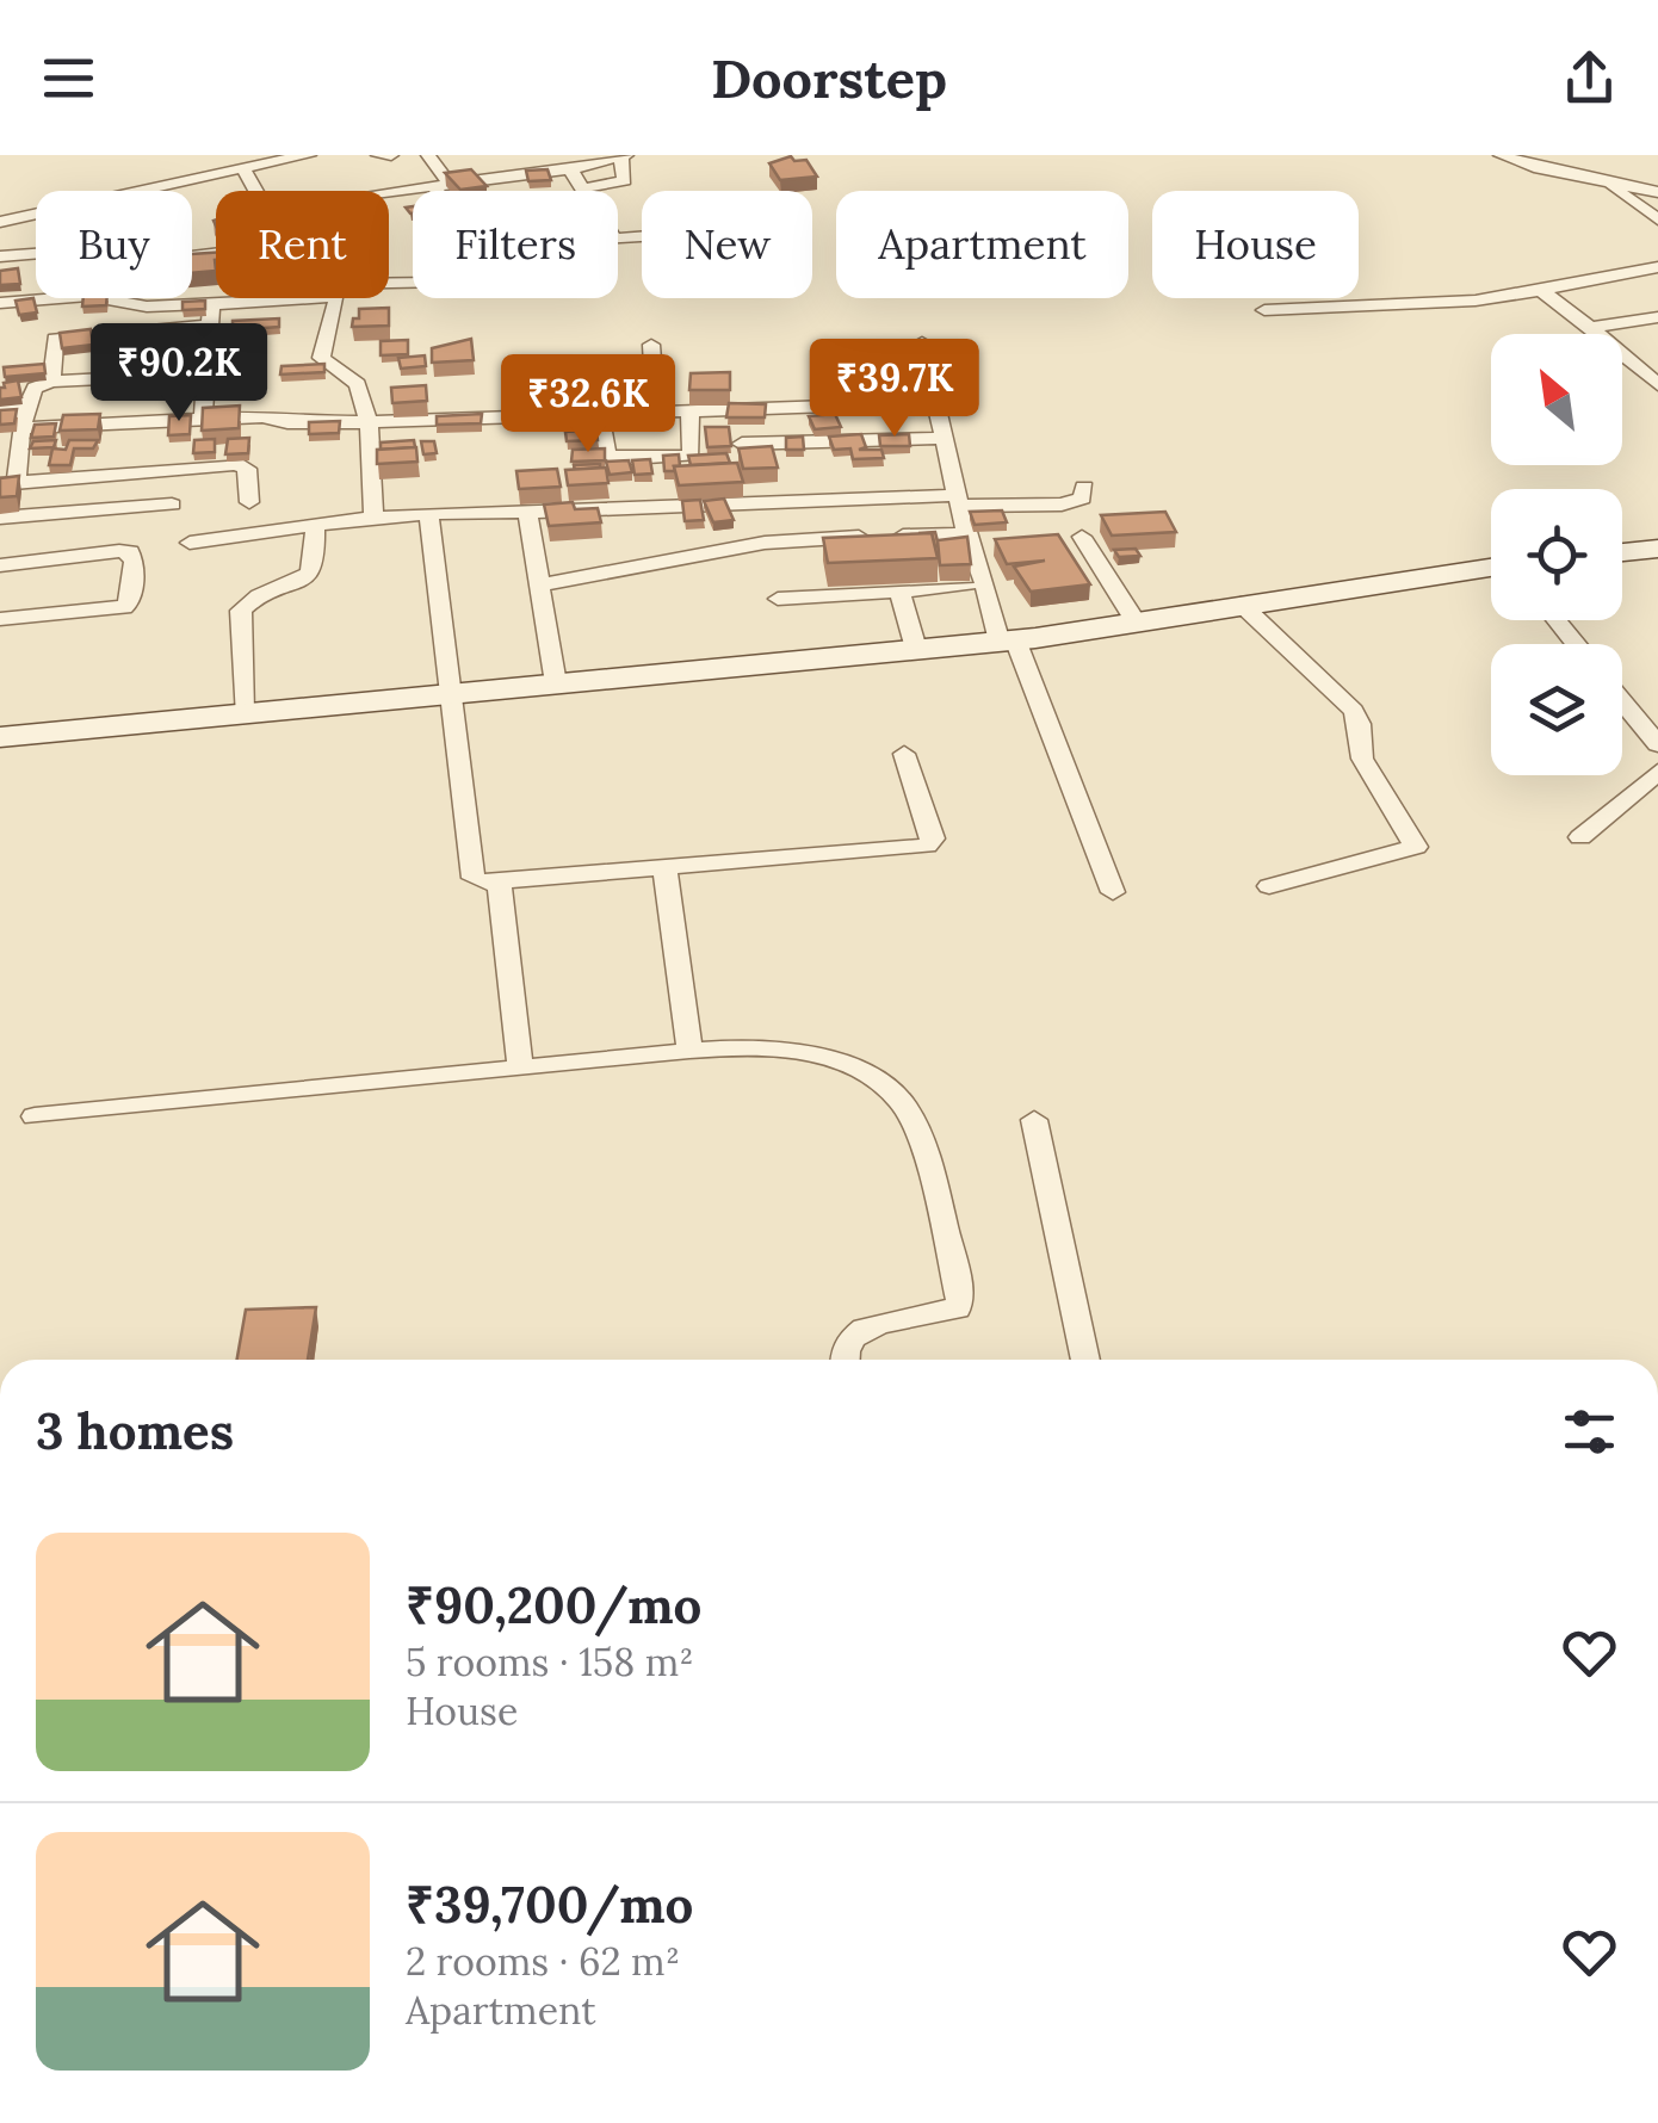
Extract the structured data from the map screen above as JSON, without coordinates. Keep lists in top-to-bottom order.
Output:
{
  "north": "top left",
  "page": {
    "header": "Doorstep",
    "chip": [
      "Buy",
      "Rent",
      "Filters",
      "New",
      "Apartment",
      "House"
    ],
    "price": ["₹90.2K", "₹39.7K", "₹32.6K"],
    "heading": "3 homes",
    "list": [
      {
        "name": "₹90,200/mo",
        "note": "5 rooms · 158 m² · House"
      },
      {
        "name": "₹39,700/mo",
        "note": "2 rooms · 62 m² · Apartment"
      }
    ]
  }
}
